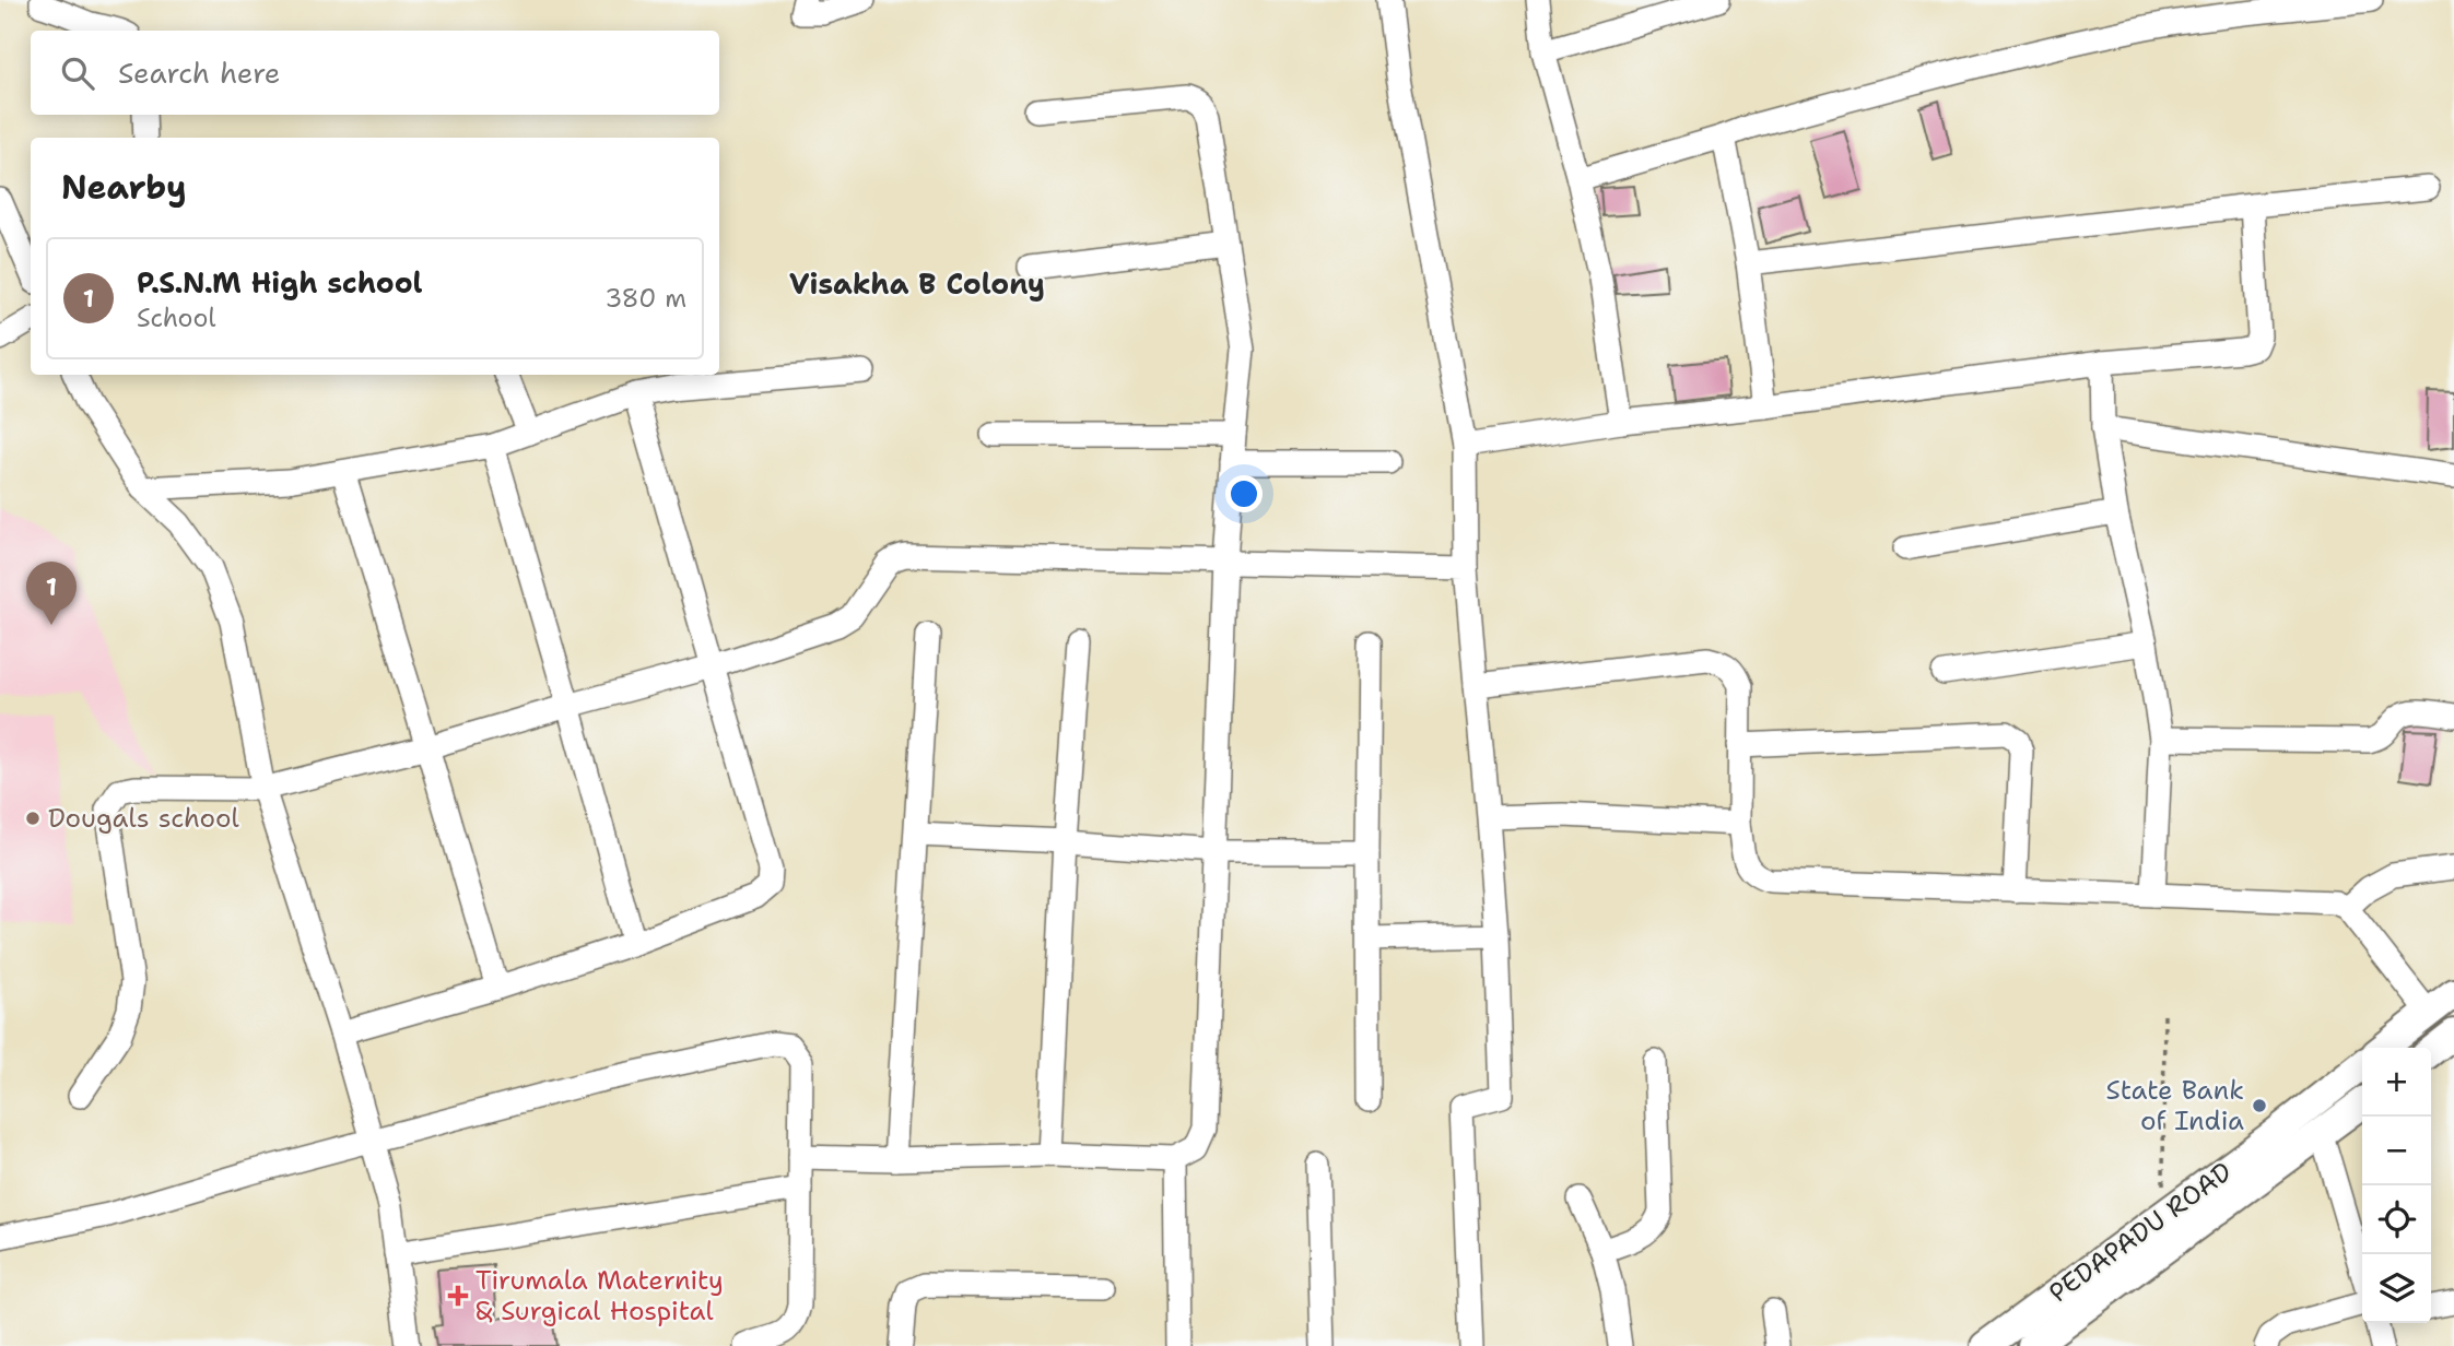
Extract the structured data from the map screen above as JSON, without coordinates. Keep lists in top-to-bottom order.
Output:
{
  "streets": {
    "main road": ["PEDAPADU ROAD"]
  },
  "districts": ["Visakha B Colony"],
  "places": {
    "other": ["Dougals school", "State Bank of India"],
    "health": ["Tirumala Maternity & Surgical Hospital"]
  },
  "page": {
    "search": "Search here",
    "heading": "Nearby",
    "list": [
      {
        "mark": "1",
        "name": "P.S.N.M High school",
        "note": "School",
        "value": "380 m"
      }
    ],
    "pins": "1",
    "map_buttons": ["+", "−"]
  }
}
